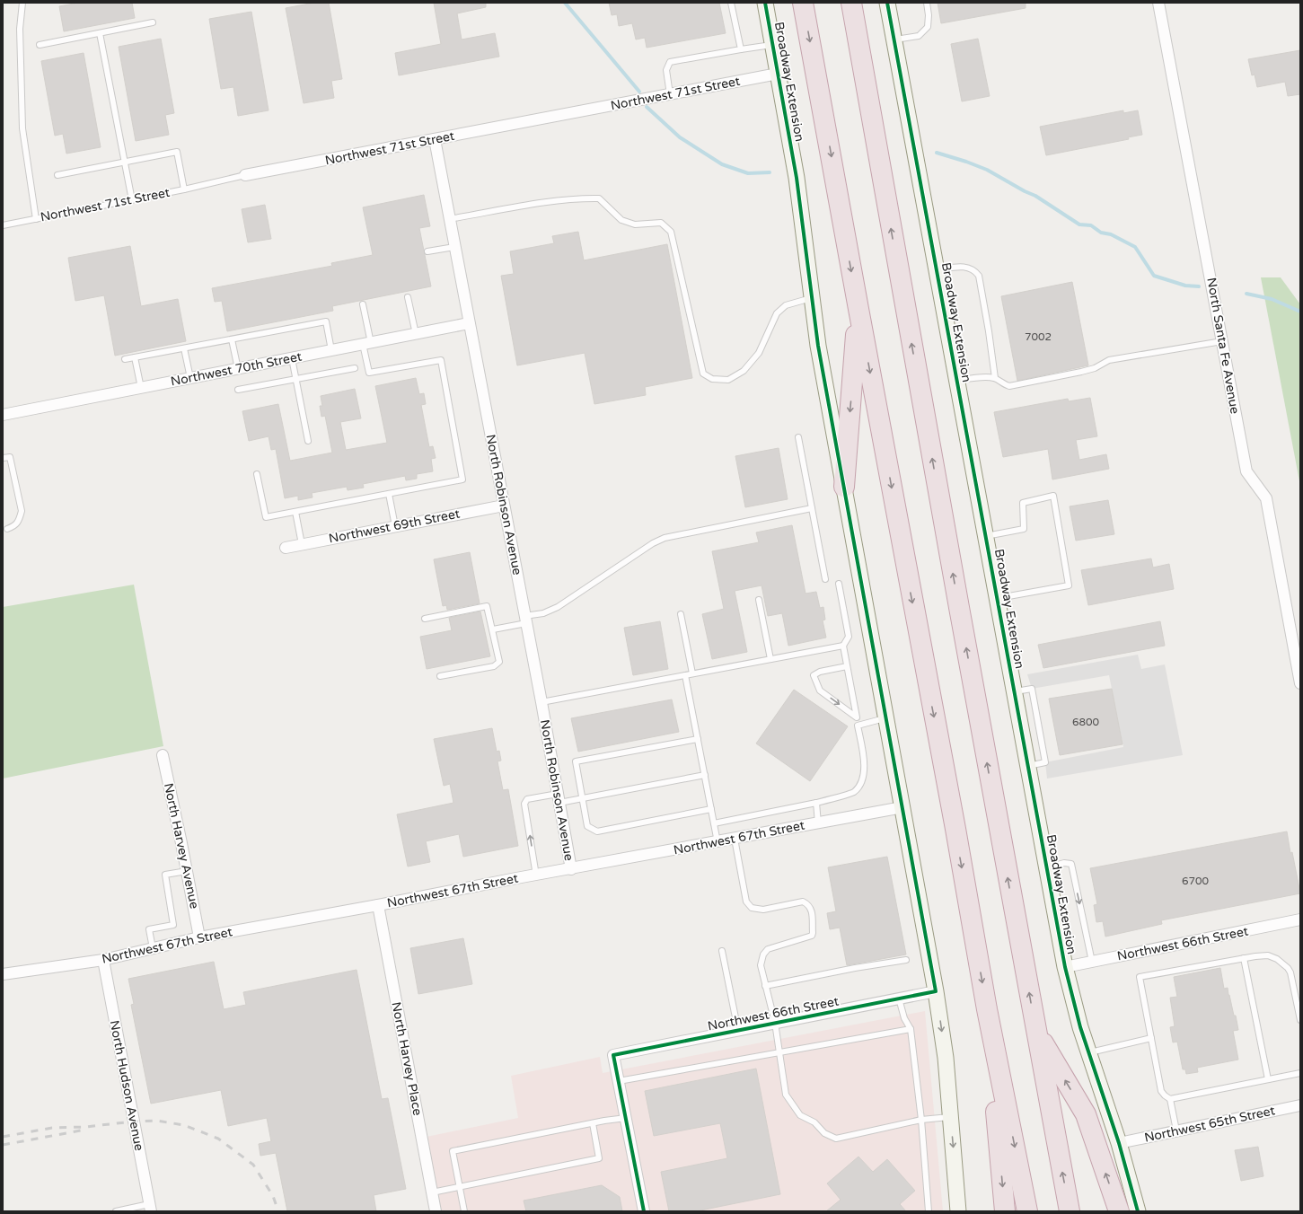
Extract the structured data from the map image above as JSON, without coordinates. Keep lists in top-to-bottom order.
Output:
{
  "streets": {
    "main road": ["Broadway Extension"],
    "street": [
      "Northwest 71st Street",
      "North Santa Fe Avenue",
      "Northwest 70th Street",
      "North Robinson Avenue",
      "Northwest 69th Street",
      "Northwest 67th Street",
      "North Harvey Avenue",
      "Northwest 66th Street",
      "North Harvey Place",
      "North Hudson Avenue",
      "Northwest 65th Street"
    ]
  },
  "crossings": [
    ["Broadway Extension", "Northwest 71st Street"],
    ["Broadway Extension", "Northwest 67th Street"],
    ["Broadway Extension", "Northwest 66th Street"],
    ["Broadway Extension", "Northwest 65th Street"],
    ["Northwest 71st Street", "North Robinson Avenue"],
    ["Northwest 70th Street", "North Robinson Avenue"],
    ["North Robinson Avenue", "Northwest 69th Street"],
    ["North Robinson Avenue", "Northwest 67th Street"],
    ["Northwest 67th Street", "North Harvey Avenue"],
    ["Northwest 67th Street", "North Harvey Place"],
    ["Northwest 67th Street", "North Hudson Avenue"]
  ],
  "house_numbers": ["7002", "6800", "6700"]
}
